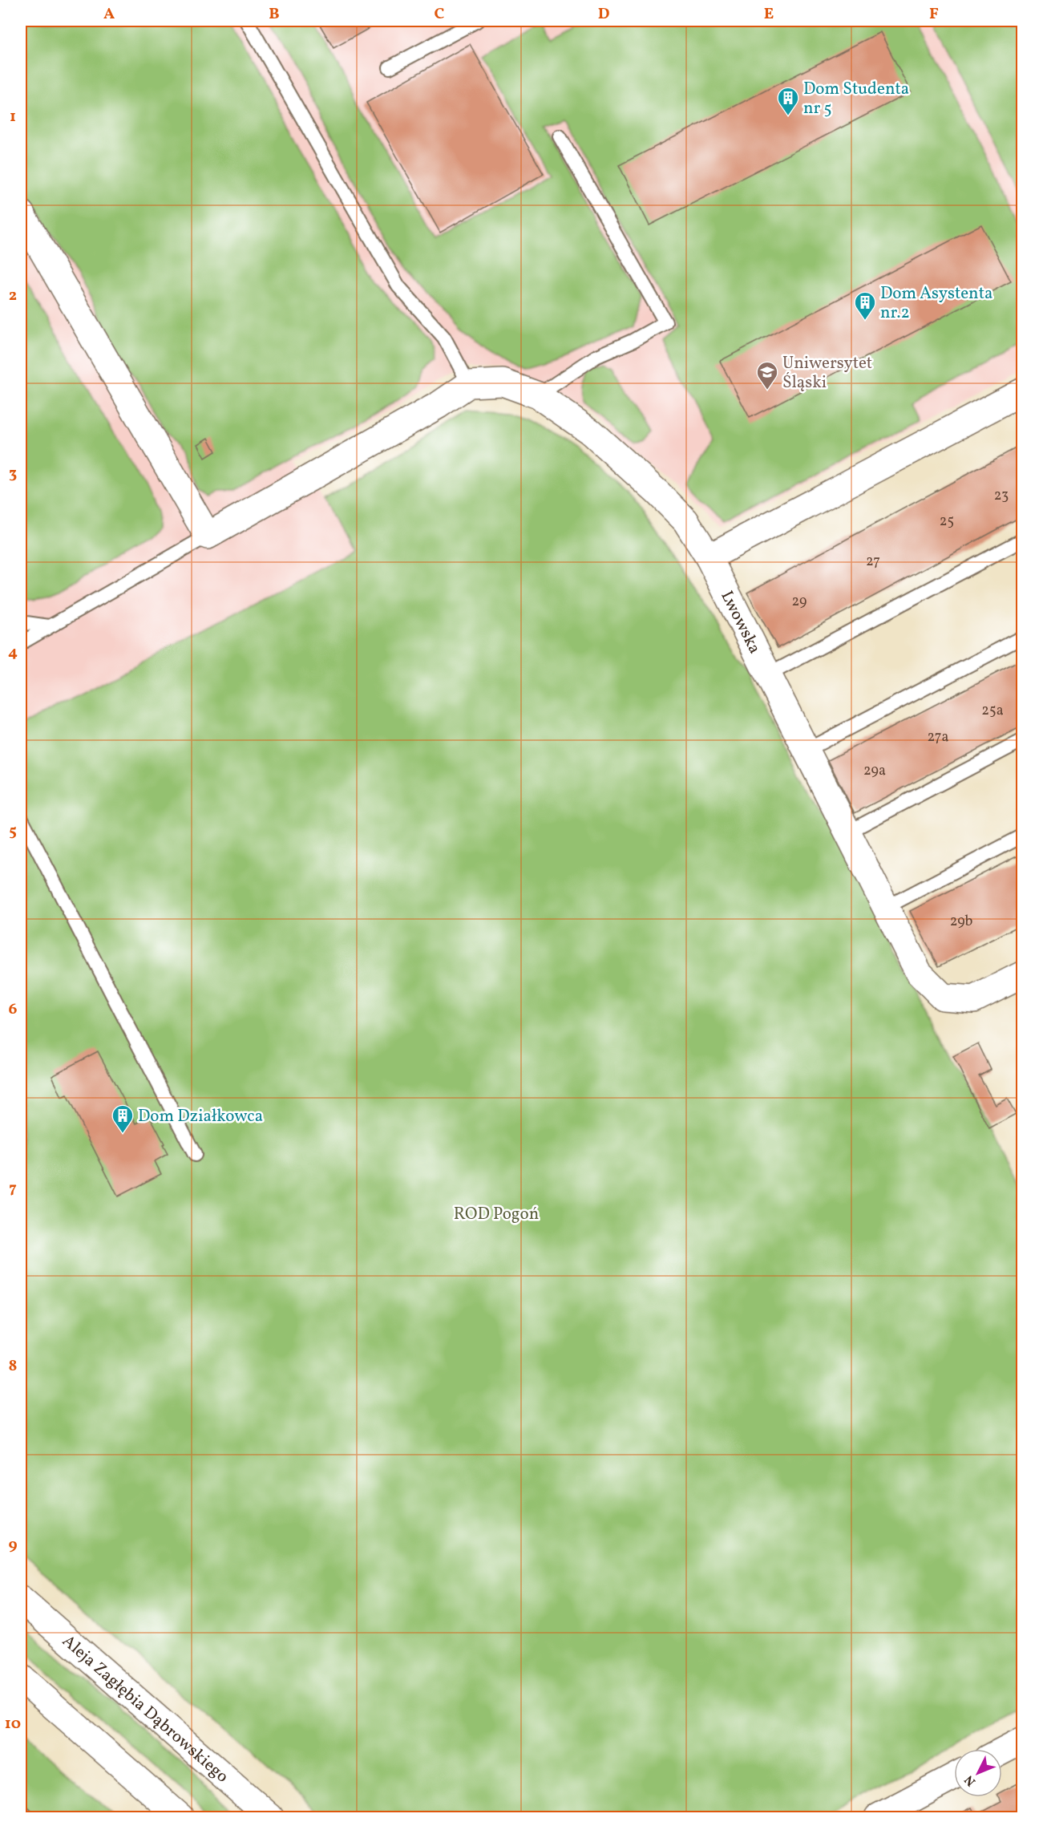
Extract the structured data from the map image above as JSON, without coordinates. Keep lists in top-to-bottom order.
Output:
{
  "streets": {
    "street": ["Lwowska", "Aleja Zagłębia Dąbrowskiego"]
  },
  "parks": ["ROD Pogoń"],
  "places": {
    "building": ["Dom Studenta nr 5", "Dom Asystenta nr.2", "Dom Działkowca"],
    "school or university": ["Uniwersytet Śląski"]
  },
  "house_numbers": [
    "23",
    "25",
    "27",
    "29",
    "25a",
    "27a",
    "29a",
    "29b"
  ],
  "north": "bottom left",
  "grid": {
    "columns": [
      "A",
      "B",
      "C",
      "D",
      "E",
      "F"
    ],
    "rows": [
      "1",
      "2",
      "3",
      "4",
      "5",
      "6",
      "7",
      "8",
      "9",
      "10"
    ]
  }
}
